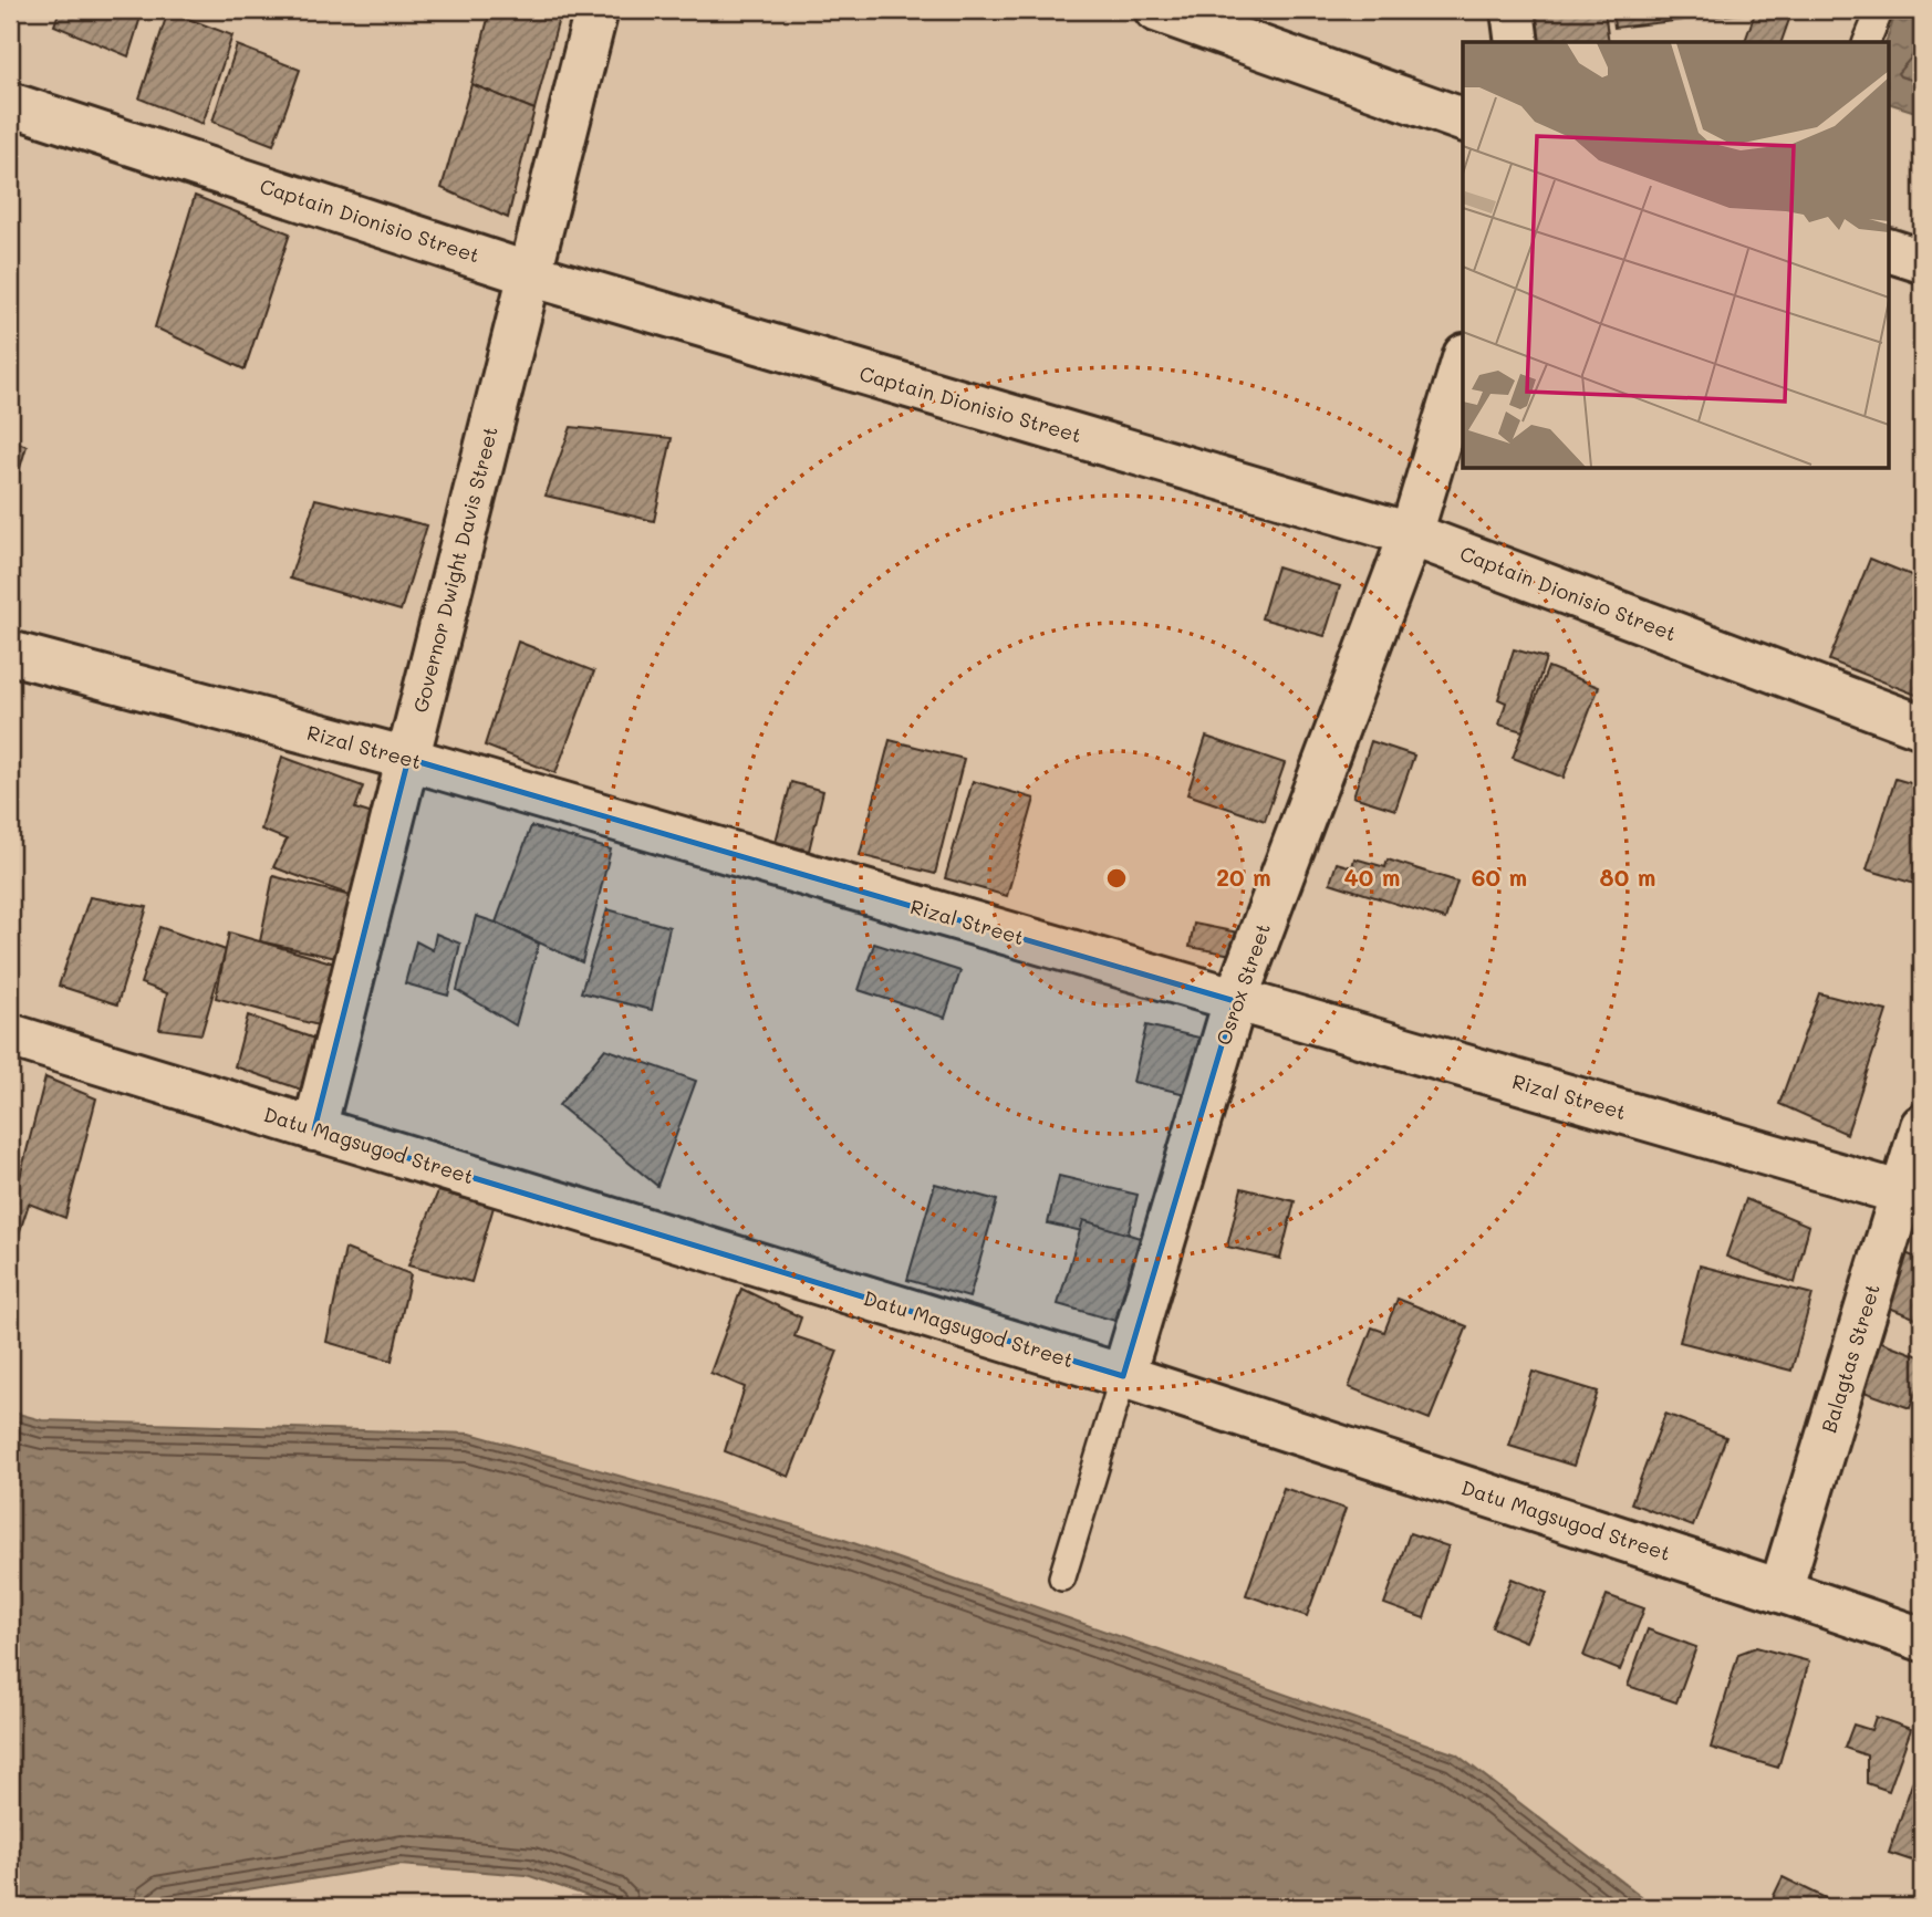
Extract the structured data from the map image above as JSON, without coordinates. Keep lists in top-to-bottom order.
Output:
{
  "streets": {
    "street": [
      "Captain Dionisio Street",
      "Governor Dwight Davis Street",
      "Rizal Street",
      "Osrox Street",
      "Datu Magsugod Street",
      "Balagtas Street"
    ]
  },
  "crossings": [
    ["Captain Dionisio Street", "Governor Dwight Davis Street"],
    ["Captain Dionisio Street", "Osrox Street"],
    ["Governor Dwight Davis Street", "Rizal Street"],
    ["Governor Dwight Davis Street", "Datu Magsugod Street"],
    ["Rizal Street", "Osrox Street"],
    ["Rizal Street", "Balagtas Street"],
    ["Osrox Street", "Datu Magsugod Street"],
    ["Datu Magsugod Street", "Balagtas Street"]
  ],
  "rings": [
    "20 m",
    "40 m",
    "60 m",
    "80 m"
  ]
}
